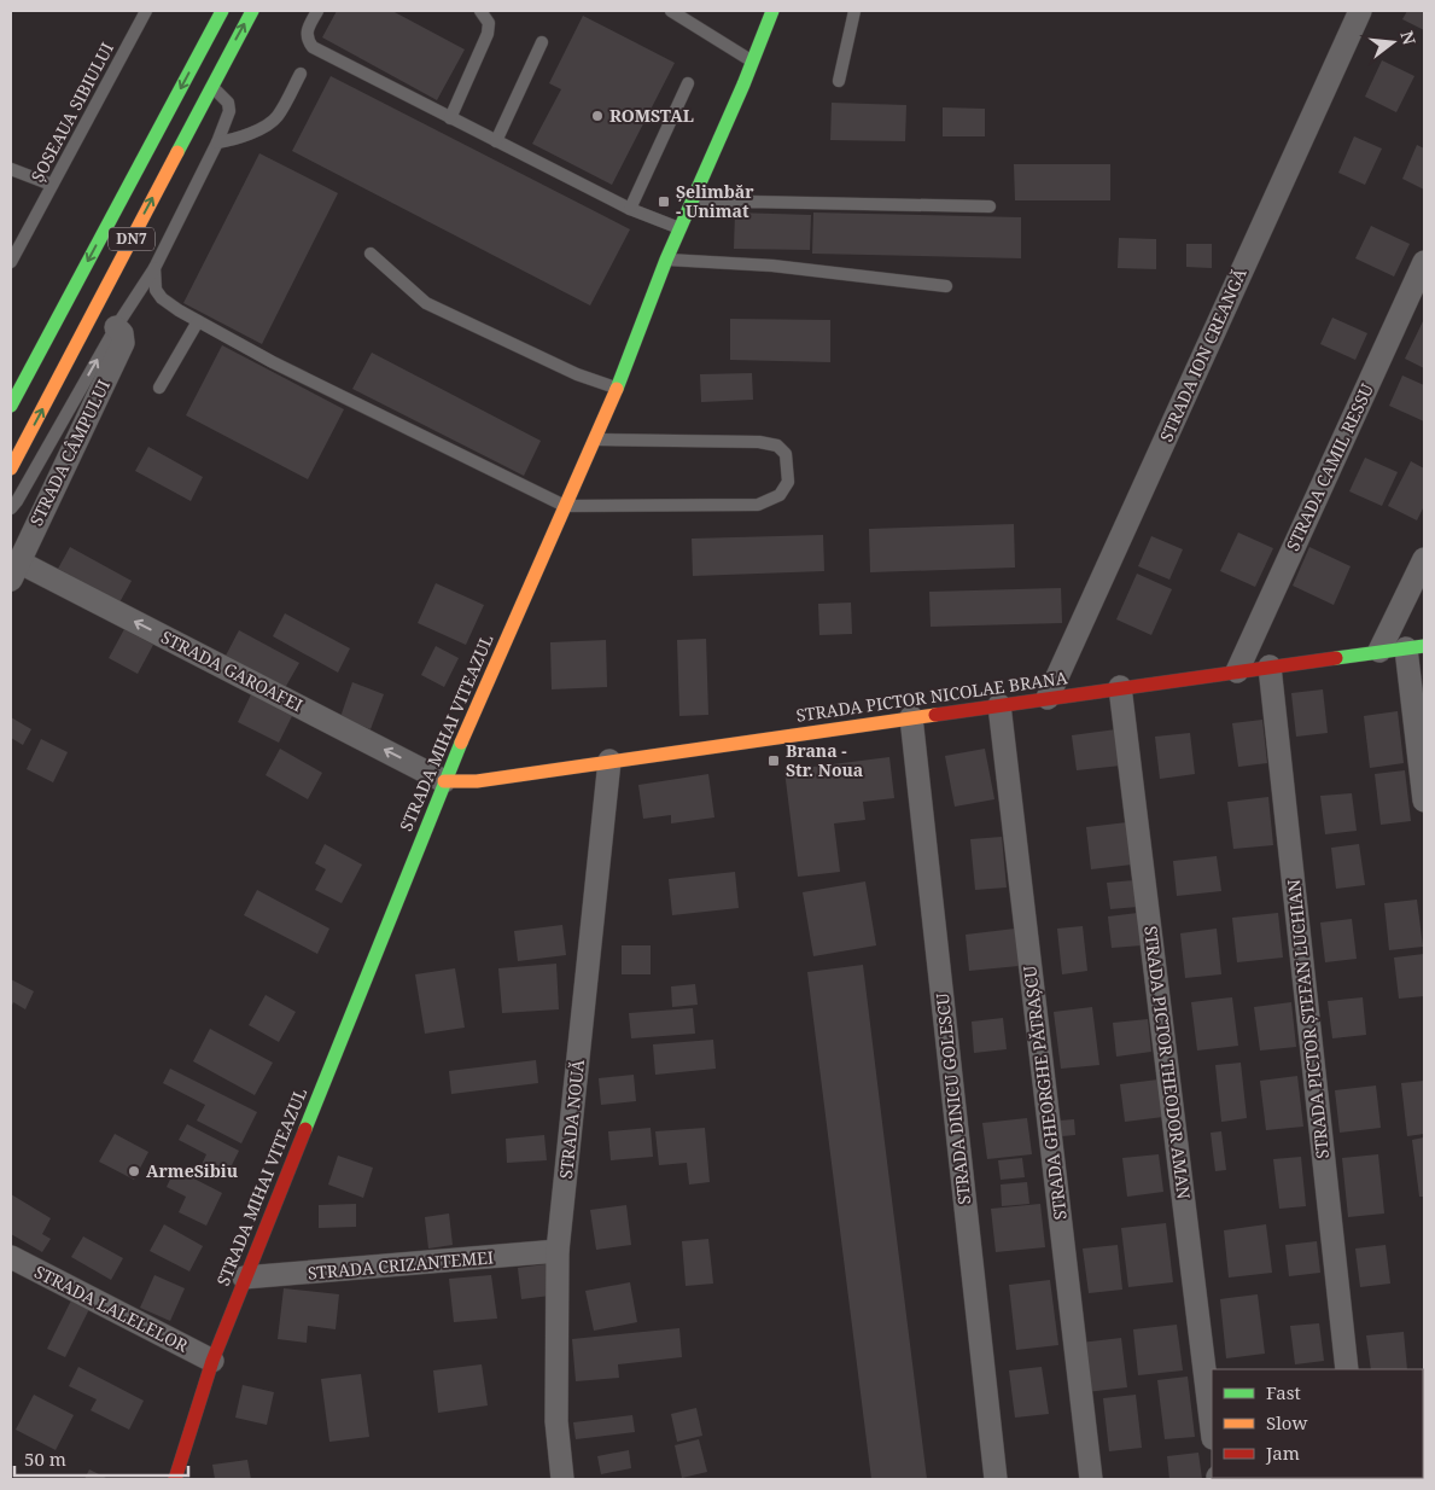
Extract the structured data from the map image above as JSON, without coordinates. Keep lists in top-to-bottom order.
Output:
{
  "streets": {
    "main road": ["DN7", "STRADA PICTOR NICOLAE BRANA", "STRADA MIHAI VITEAZUL"],
    "street": [
      "STRADA ION CREANGĂ",
      "STRADA CÂMPULUI",
      "STRADA CAMIL RESSU",
      "STRADA GAROAFEI",
      "STRADA PICTOR ȘTEFAN LUCHIAN",
      "STRADA PICTOR THEODOR AMAN",
      "STRADA GHEORGHE PĂTRAȘCU",
      "STRADA DINICU GOLESCU",
      "STRADA NOUĂ",
      "STRADA CRIZANTEMEI",
      "STRADA LALELELOR"
    ],
    "lane": ["ȘOSEAUA SIBIULUI"]
  },
  "crossings": [
    ["STRADA ION CREANGĂ", "STRADA PICTOR NICOLAE BRANA"],
    ["STRADA CÂMPULUI", "STRADA GAROAFEI"],
    ["STRADA CAMIL RESSU", "STRADA PICTOR NICOLAE BRANA"],
    ["STRADA GAROAFEI", "STRADA PICTOR NICOLAE BRANA"],
    ["STRADA GAROAFEI", "STRADA MIHAI VITEAZUL"],
    ["STRADA PICTOR NICOLAE BRANA", "STRADA MIHAI VITEAZUL"],
    ["STRADA PICTOR NICOLAE BRANA", "STRADA PICTOR ȘTEFAN LUCHIAN"],
    ["STRADA PICTOR NICOLAE BRANA", "STRADA PICTOR THEODOR AMAN"],
    ["STRADA PICTOR NICOLAE BRANA", "STRADA GHEORGHE PĂTRAȘCU"],
    ["STRADA PICTOR NICOLAE BRANA", "STRADA DINICU GOLESCU"],
    ["STRADA PICTOR NICOLAE BRANA", "STRADA NOUĂ"],
    ["STRADA MIHAI VITEAZUL", "STRADA CRIZANTEMEI"],
    ["STRADA MIHAI VITEAZUL", "STRADA LALELELOR"],
    ["STRADA NOUĂ", "STRADA CRIZANTEMEI"]
  ],
  "one_way": ["STRADA GAROAFEI"],
  "places": {
    "other": ["ROMSTAL", "ArmeSibiu"],
    "transit": ["Șelimbăr - Unimat", "Brana - Str. Noua"]
  },
  "legend": ["Fast", "Slow", "Jam"],
  "scale_bar": "50 m",
  "north": "right"
}
